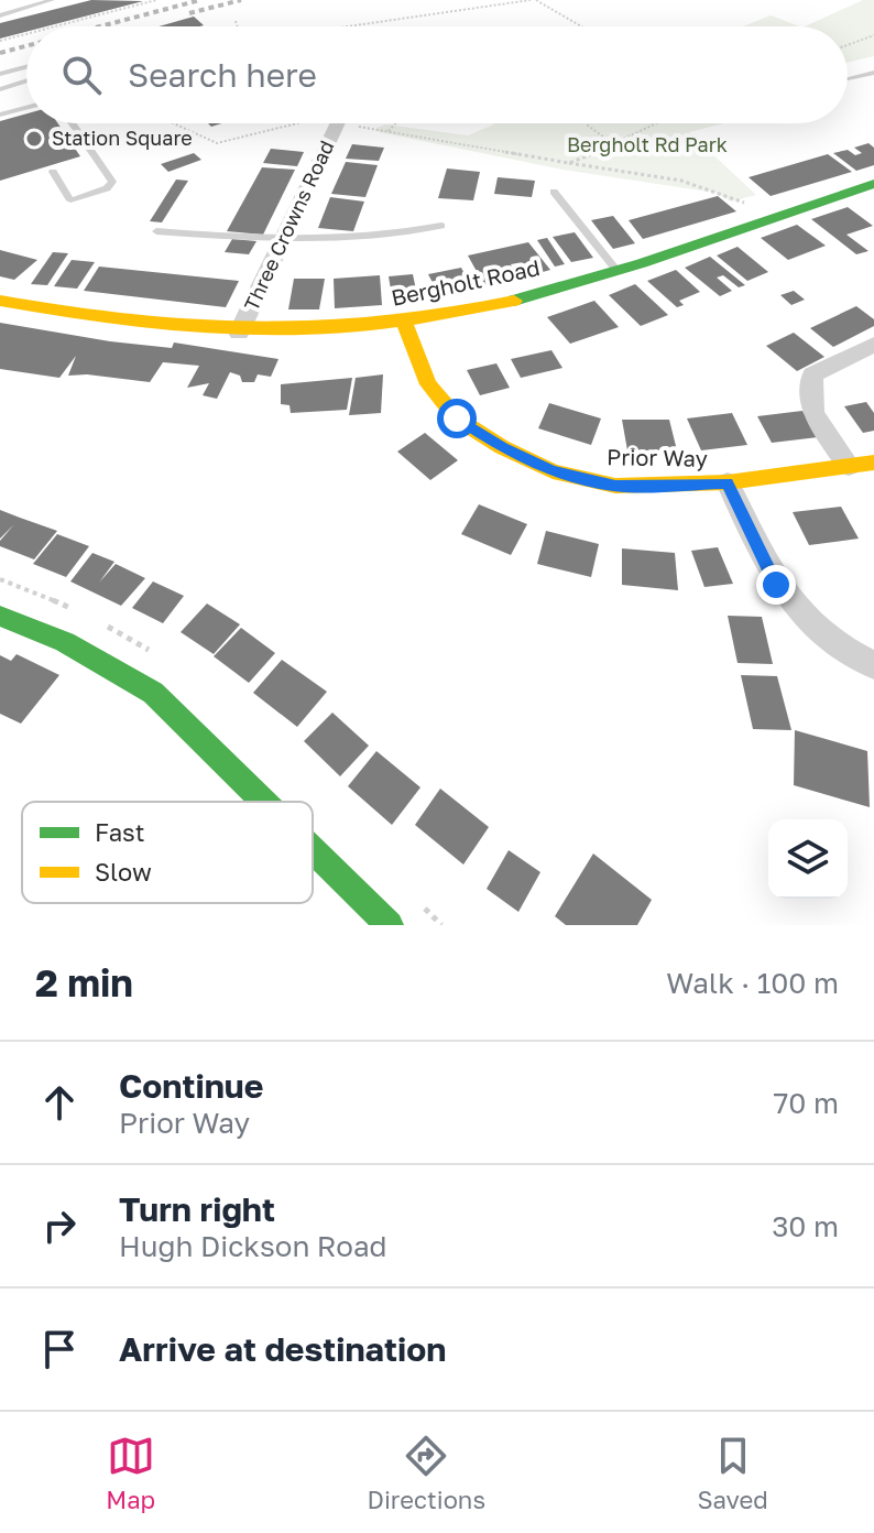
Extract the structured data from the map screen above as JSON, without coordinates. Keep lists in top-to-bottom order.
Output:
{
  "streets": {
    "main road": ["Bergholt Road", "Prior Way"],
    "street": ["Three Crowns Road"]
  },
  "crossings": [
    ["Three Crowns Road", "Bergholt Road"],
    ["Bergholt Road", "Prior Way"]
  ],
  "parks": ["Bergholt Rd Park"],
  "places": ["Station Square"],
  "legend": ["Fast", "Slow"],
  "page": {
    "search": "Search here",
    "heading": ["2 min", "Walk · 100 m"],
    "list": [
      ["Continue", "Prior Way", "70 m"],
      ["Turn right", "Hugh Dickson Road", "30 m"],
      "Arrive at destination"
    ],
    "nav": ["Map", "Directions", "Saved"]
  }
}
